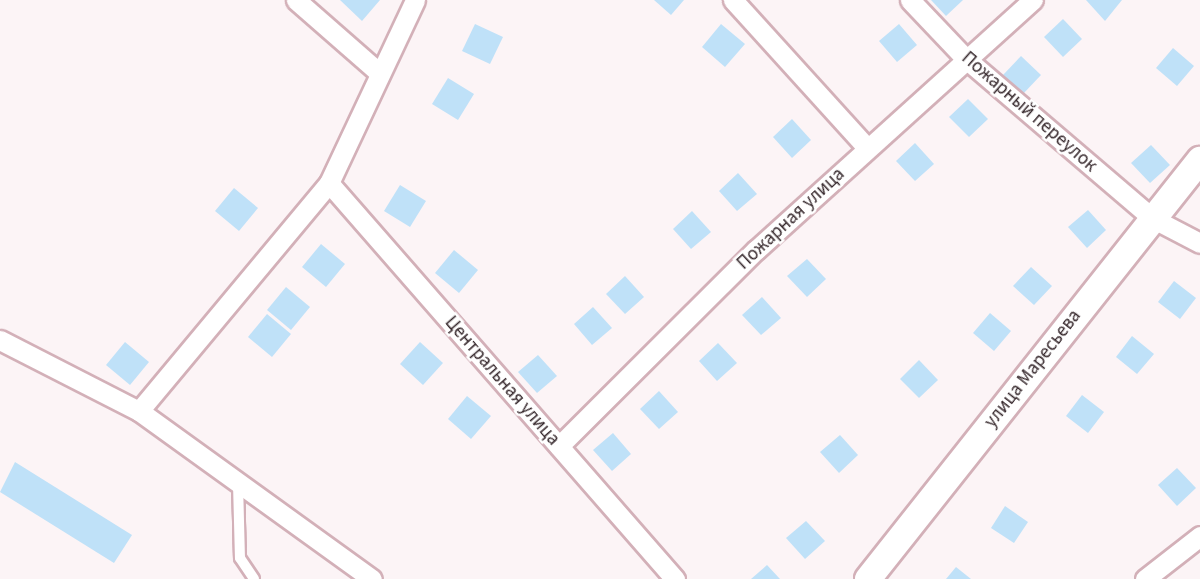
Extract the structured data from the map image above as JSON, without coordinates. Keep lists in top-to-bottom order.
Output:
{
  "streets": {
    "street": [
      "Пожарный переулок",
      "Пожарная улица",
      "улица Маресьева",
      "Центральная улица"
    ]
  },
  "crossings": [
    ["Пожарный переулок", "Пожарная улица"],
    ["Пожарный переулок", "улица Маресьева"],
    ["Пожарная улица", "Центральная улица"]
  ]
}
